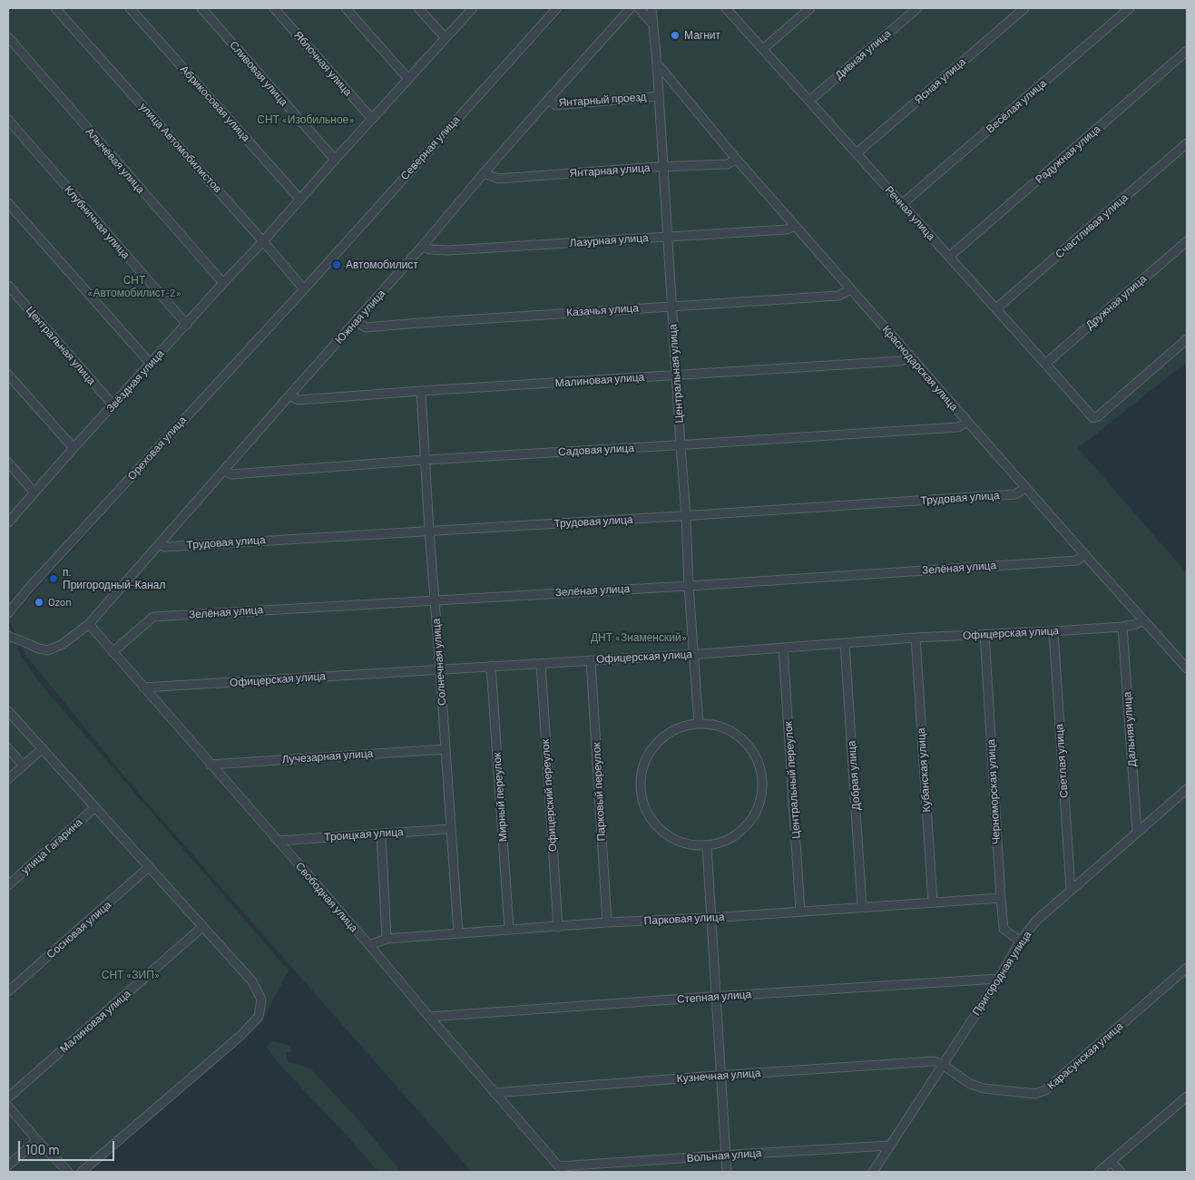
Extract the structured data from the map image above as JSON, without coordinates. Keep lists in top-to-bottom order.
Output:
{
  "streets": {
    "street": [
      "Дивная улица",
      "Яблочная улица",
      "Сливовая улица",
      "Ясная улица",
      "Янтарный проезд",
      "Абрикосовая улица",
      "Весёлая улица",
      "улица Автомобилистов",
      "Северная улица",
      "Радужная улица",
      "Алычёвая улица",
      "Янтарная улица",
      "Речная улица",
      "Клубничная улица",
      "Счастливая улица",
      "Лазурная улица",
      "Дружная улица",
      "Казачья улица",
      "Южная улица",
      "Центральная улица",
      "Краснодарская улица",
      "Малиновая улица",
      "Звёздная улица",
      "Ореховая улица",
      "Садовая улица",
      "Трудовая улица",
      "Зелёная улица",
      "Офицерская улица",
      "Солнечная улица",
      "Дальняя улица",
      "Лучезарная улица",
      "Светлая улица",
      "Кубанская улица",
      "Добрая улица",
      "Центральный переулок",
      "Парковый переулок",
      "Черноморская улица",
      "Офицерский переулок",
      "Мирный переулок",
      "Троицкая улица",
      "улица Гагарина",
      "Свободная улица",
      "Парковая улица",
      "Сосновая улица",
      "Пригородная улица",
      "Степная улица",
      "Карасунская улица",
      "Кузнечная улица",
      "Вольная улица"
    ]
  },
  "crossings": [
    ["Дивная улица", "Речная улица"],
    ["Ясная улица", "Речная улица"],
    ["Янтарный проезд", "Южная улица"],
    ["Янтарный проезд", "Центральная улица"],
    ["Весёлая улица", "Речная улица"],
    ["улица Автомобилистов", "Северная улица"],
    ["улица Автомобилистов", "Звёздная улица"],
    ["улица Автомобилистов", "Ореховая улица"],
    ["Северная улица", "Ореховая улица"],
    ["Радужная улица", "Речная улица"],
    ["Алычёвая улица", "Звёздная улица"],
    ["Янтарная улица", "Южная улица"],
    ["Янтарная улица", "Центральная улица"],
    ["Янтарная улица", "Краснодарская улица"],
    ["Речная улица", "Счастливая улица"],
    ["Речная улица", "Дружная улица"],
    ["Клубничная улица", "Звёздная улица"],
    ["Лазурная улица", "Южная улица"],
    ["Лазурная улица", "Центральная улица"],
    ["Лазурная улица", "Краснодарская улица"],
    ["Казачья улица", "Южная улица"],
    ["Казачья улица", "Центральная улица"],
    ["Казачья улица", "Краснодарская улица"],
    ["Южная улица", "Малиновая улица"],
    ["Южная улица", "Садовая улица"],
    ["Южная улица", "Трудовая улица"],
    ["Южная улица", "Свободная улица"],
    ["Центральная улица", "Краснодарская улица"],
    ["Центральная улица", "Малиновая улица"],
    ["Центральная улица", "Звёздная улица"],
    ["Центральная улица", "Садовая улица"],
    ["Центральная улица", "Трудовая улица"],
    ["Центральная улица", "Зелёная улица"],
    ["Центральная улица", "Офицерская улица"],
    ["Краснодарская улица", "Малиновая улица"],
    ["Краснодарская улица", "Садовая улица"],
    ["Краснодарская улица", "Трудовая улица"],
    ["Краснодарская улица", "Зелёная улица"],
    ["Краснодарская улица", "Офицерская улица"],
    ["Малиновая улица", "Солнечная улица"],
    ["Садовая улица", "Солнечная улица"],
    ["Трудовая улица", "Солнечная улица"],
    ["Зелёная улица", "Солнечная улица"],
    ["Зелёная улица", "Свободная улица"],
    ["Офицерская улица", "Солнечная улица"],
    ["Офицерская улица", "Дальняя улица"],
    ["Офицерская улица", "Светлая улица"],
    ["Офицерская улица", "Кубанская улица"],
    ["Офицерская улица", "Добрая улица"],
    ["Офицерская улица", "Центральный переулок"],
    ["Офицерская улица", "Парковый переулок"],
    ["Офицерская улица", "Черноморская улица"],
    ["Офицерская улица", "Офицерский переулок"],
    ["Офицерская улица", "Мирный переулок"],
    ["Офицерская улица", "Свободная улица"],
    ["Солнечная улица", "Лучезарная улица"],
    ["Солнечная улица", "Троицкая улица"],
    ["Солнечная улица", "Парковая улица"],
    ["Дальняя улица", "Пригородная улица"],
    ["Лучезарная улица", "Свободная улица"],
    ["Светлая улица", "Пригородная улица"],
    ["Кубанская улица", "Парковая улица"],
    ["Добрая улица", "Парковая улица"],
    ["Центральный переулок", "Парковая улица"],
    ["Парковый переулок", "Парковая улица"],
    ["Черноморская улица", "Парковая улица"],
    ["Черноморская улица", "Пригородная улица"],
    ["Офицерский переулок", "Парковая улица"],
    ["Мирный переулок", "Парковая улица"],
    ["Троицкая улица", "Свободная улица"],
    ["Свободная улица", "Парковая улица"],
    ["Свободная улица", "Степная улица"],
    ["Свободная улица", "Кузнечная улица"],
    ["Свободная улица", "Вольная улица"],
    ["Пригородная улица", "Степная улица"],
    ["Пригородная улица", "Карасунская улица"],
    ["Пригородная улица", "Кузнечная улица"],
    ["Пригородная улица", "Вольная улица"],
    ["Карасунская улица", "Кузнечная улица"]
  ],
  "parks": [
    "СНТ «Изобильное»",
    "СНТ «Автомобилист-2»",
    "ДНТ «Знаменский»",
    "СНТ «ЗИП»"
  ],
  "places": [
    "Магнит",
    "Автомобилист",
    "п. Пригородный-Канал",
    "Ozon"
  ],
  "scale_bar": "100 m"
}
